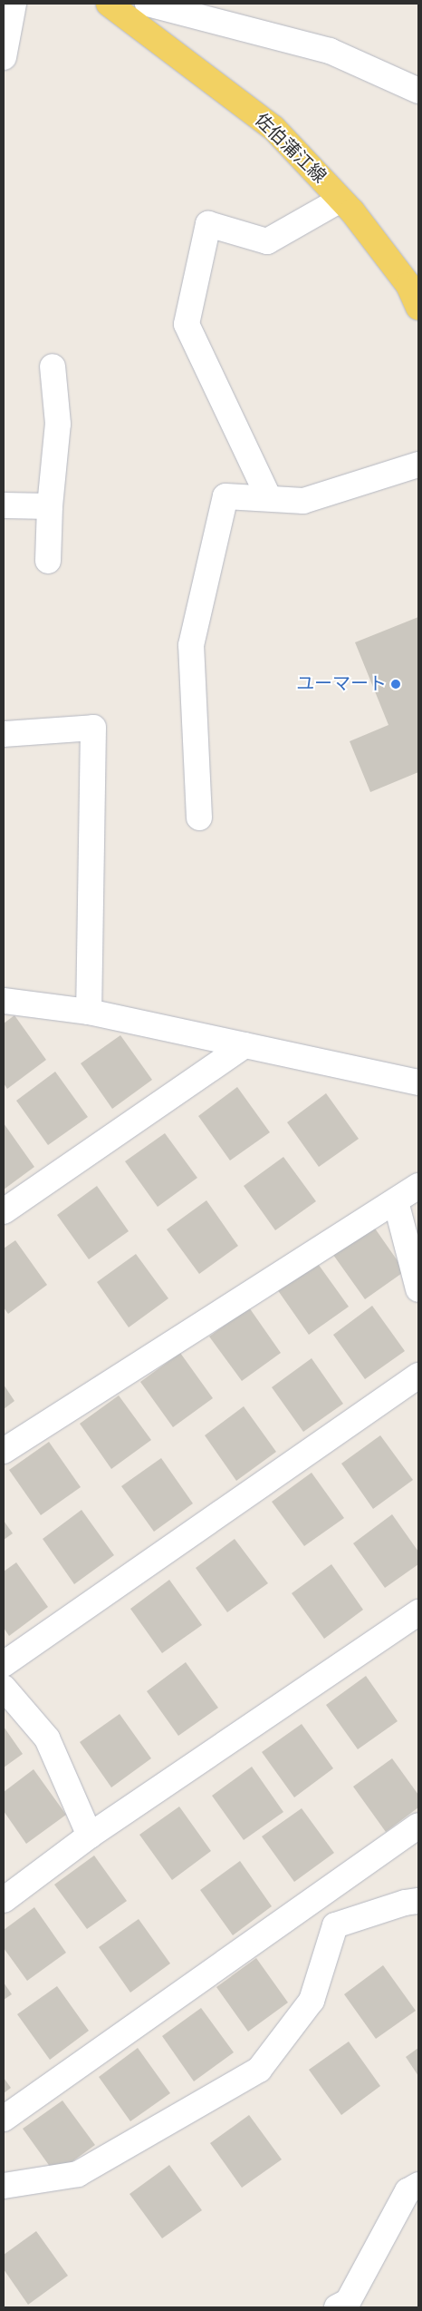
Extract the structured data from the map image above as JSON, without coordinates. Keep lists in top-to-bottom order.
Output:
{
  "streets": {
    "main road": ["佐伯蒲江線"]
  },
  "places": ["ユーマート"]
}
